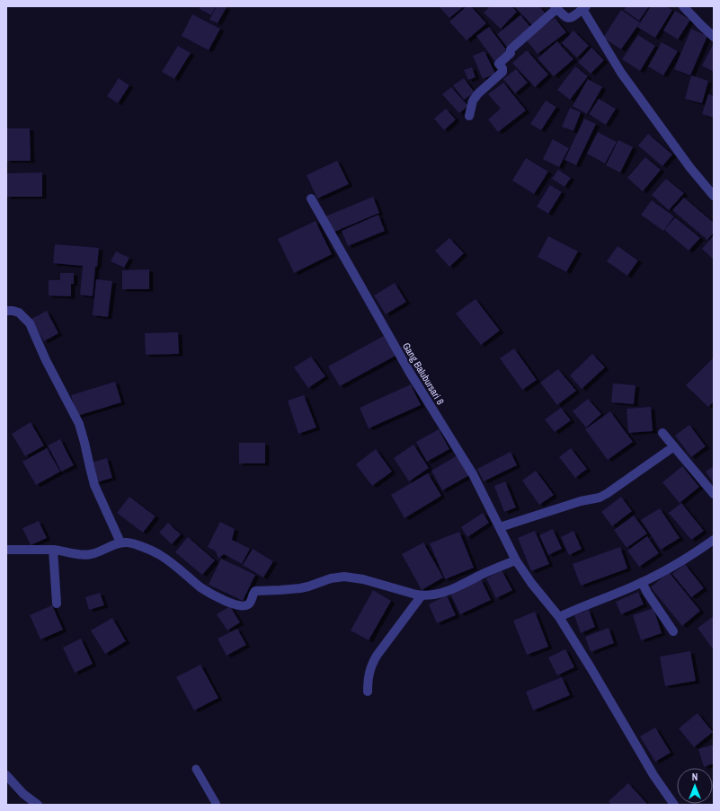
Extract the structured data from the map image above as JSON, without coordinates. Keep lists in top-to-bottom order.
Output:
{
  "streets": {
    "street": ["Gang Balubursari 8"]
  },
  "north": "top"
}
